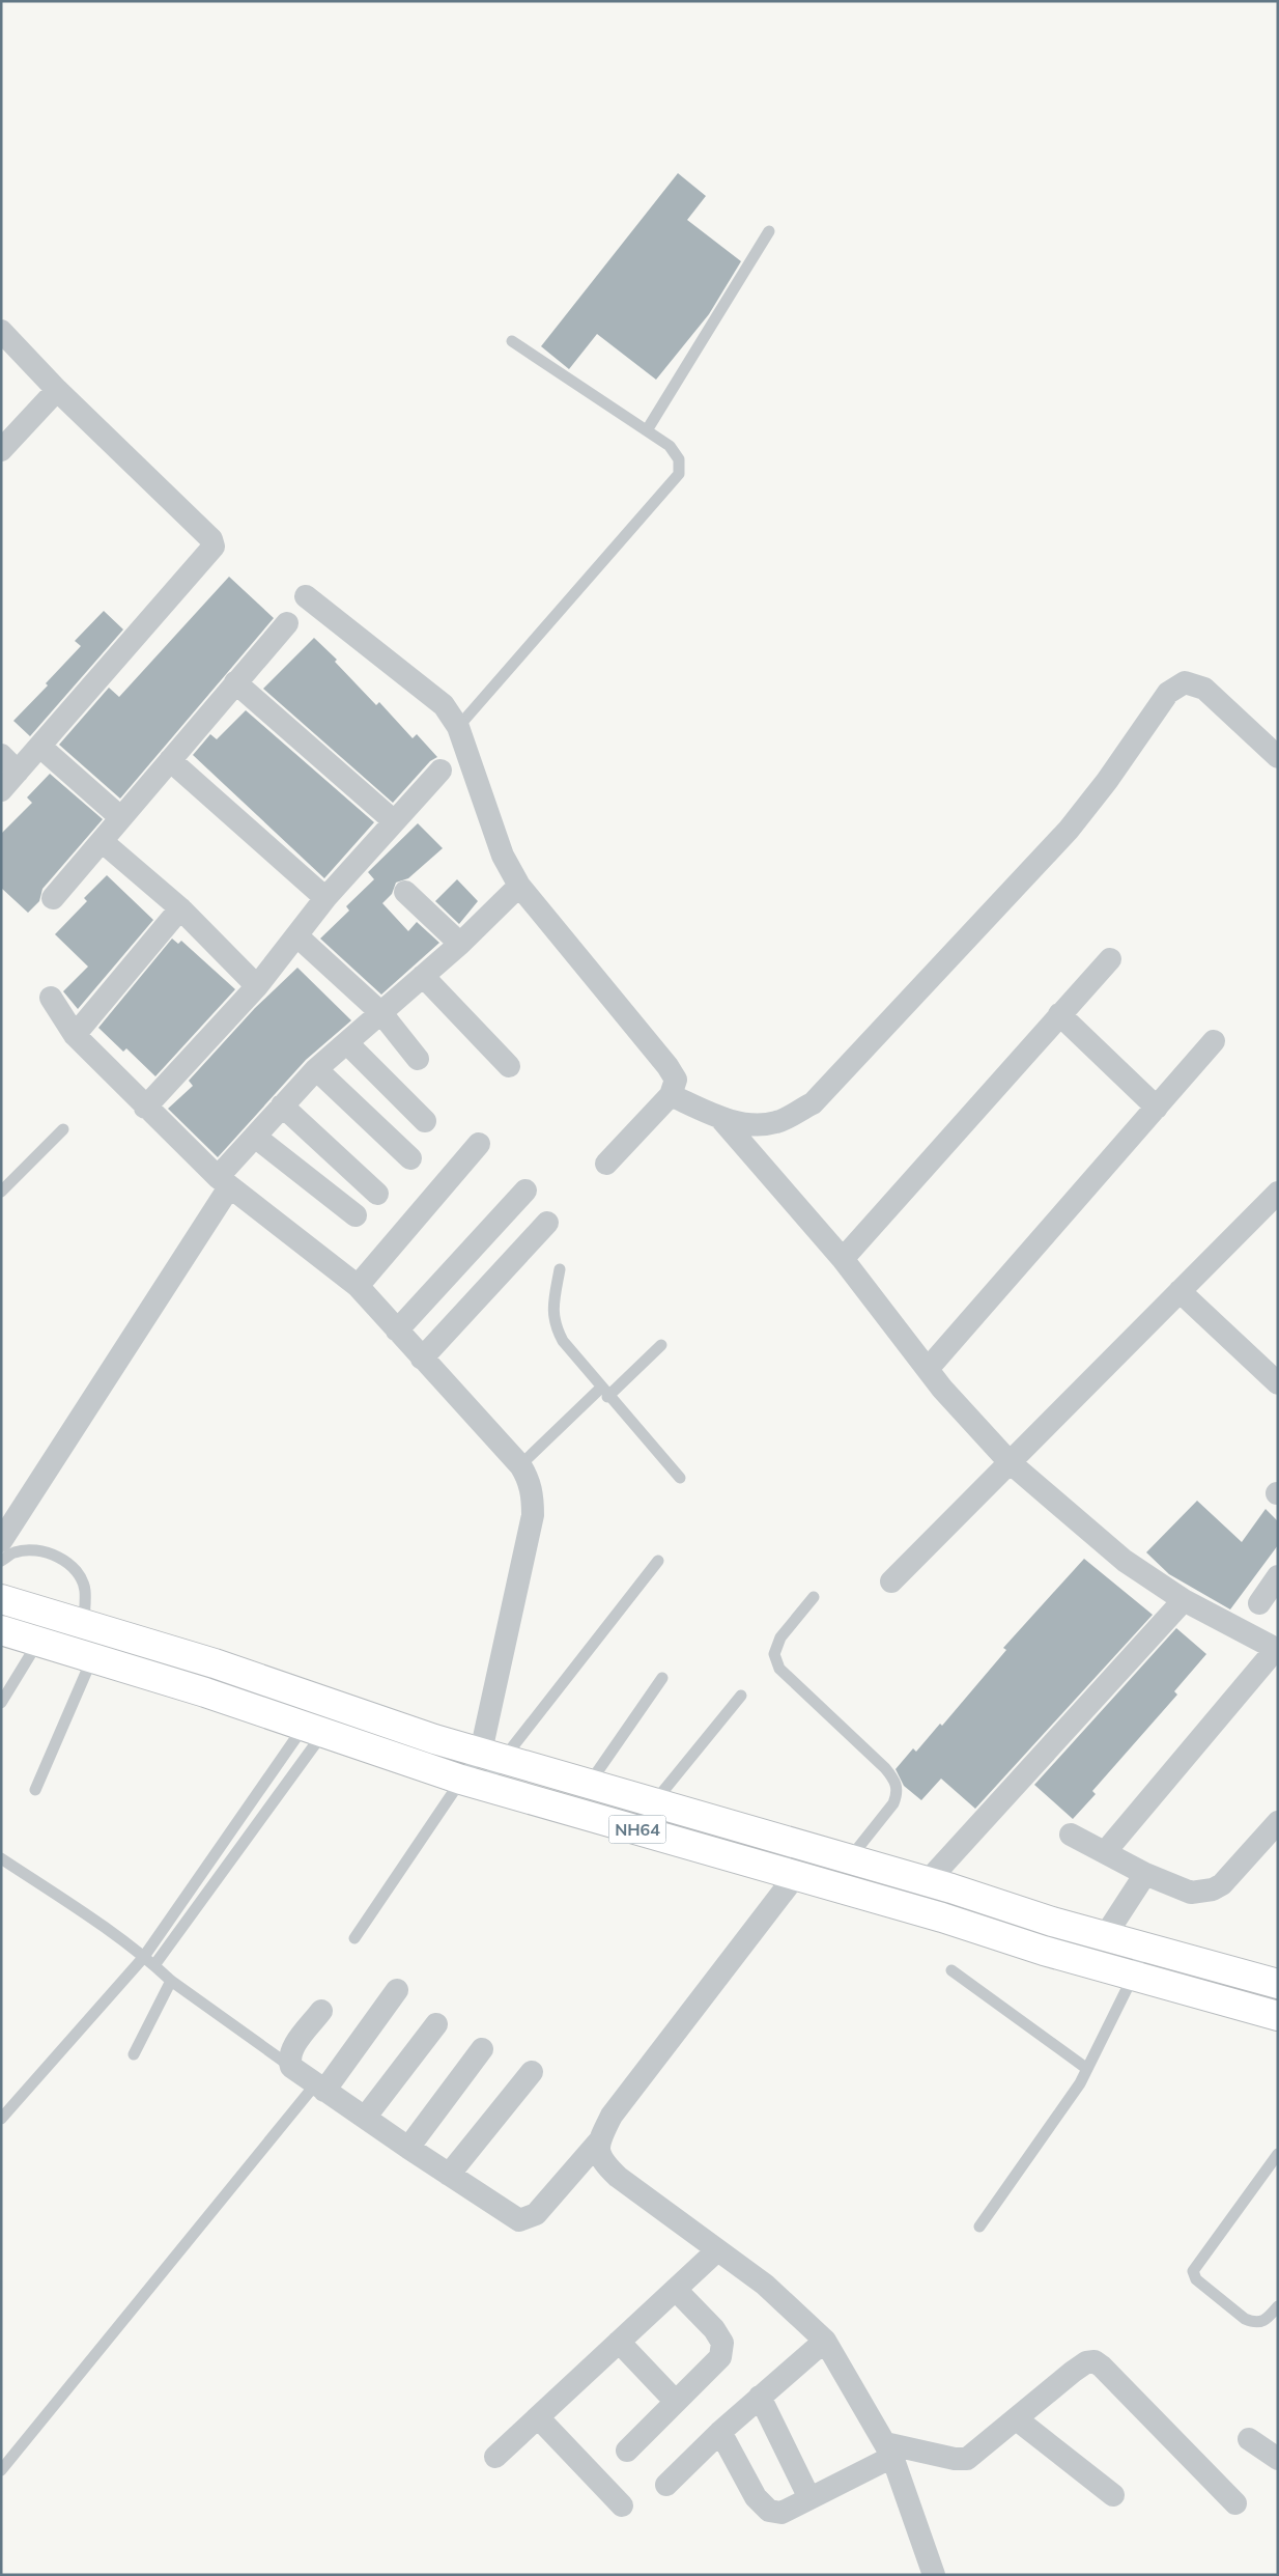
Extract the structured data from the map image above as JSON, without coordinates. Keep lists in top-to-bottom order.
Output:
{
  "streets": {
    "highway": ["NH64"]
  }
}
